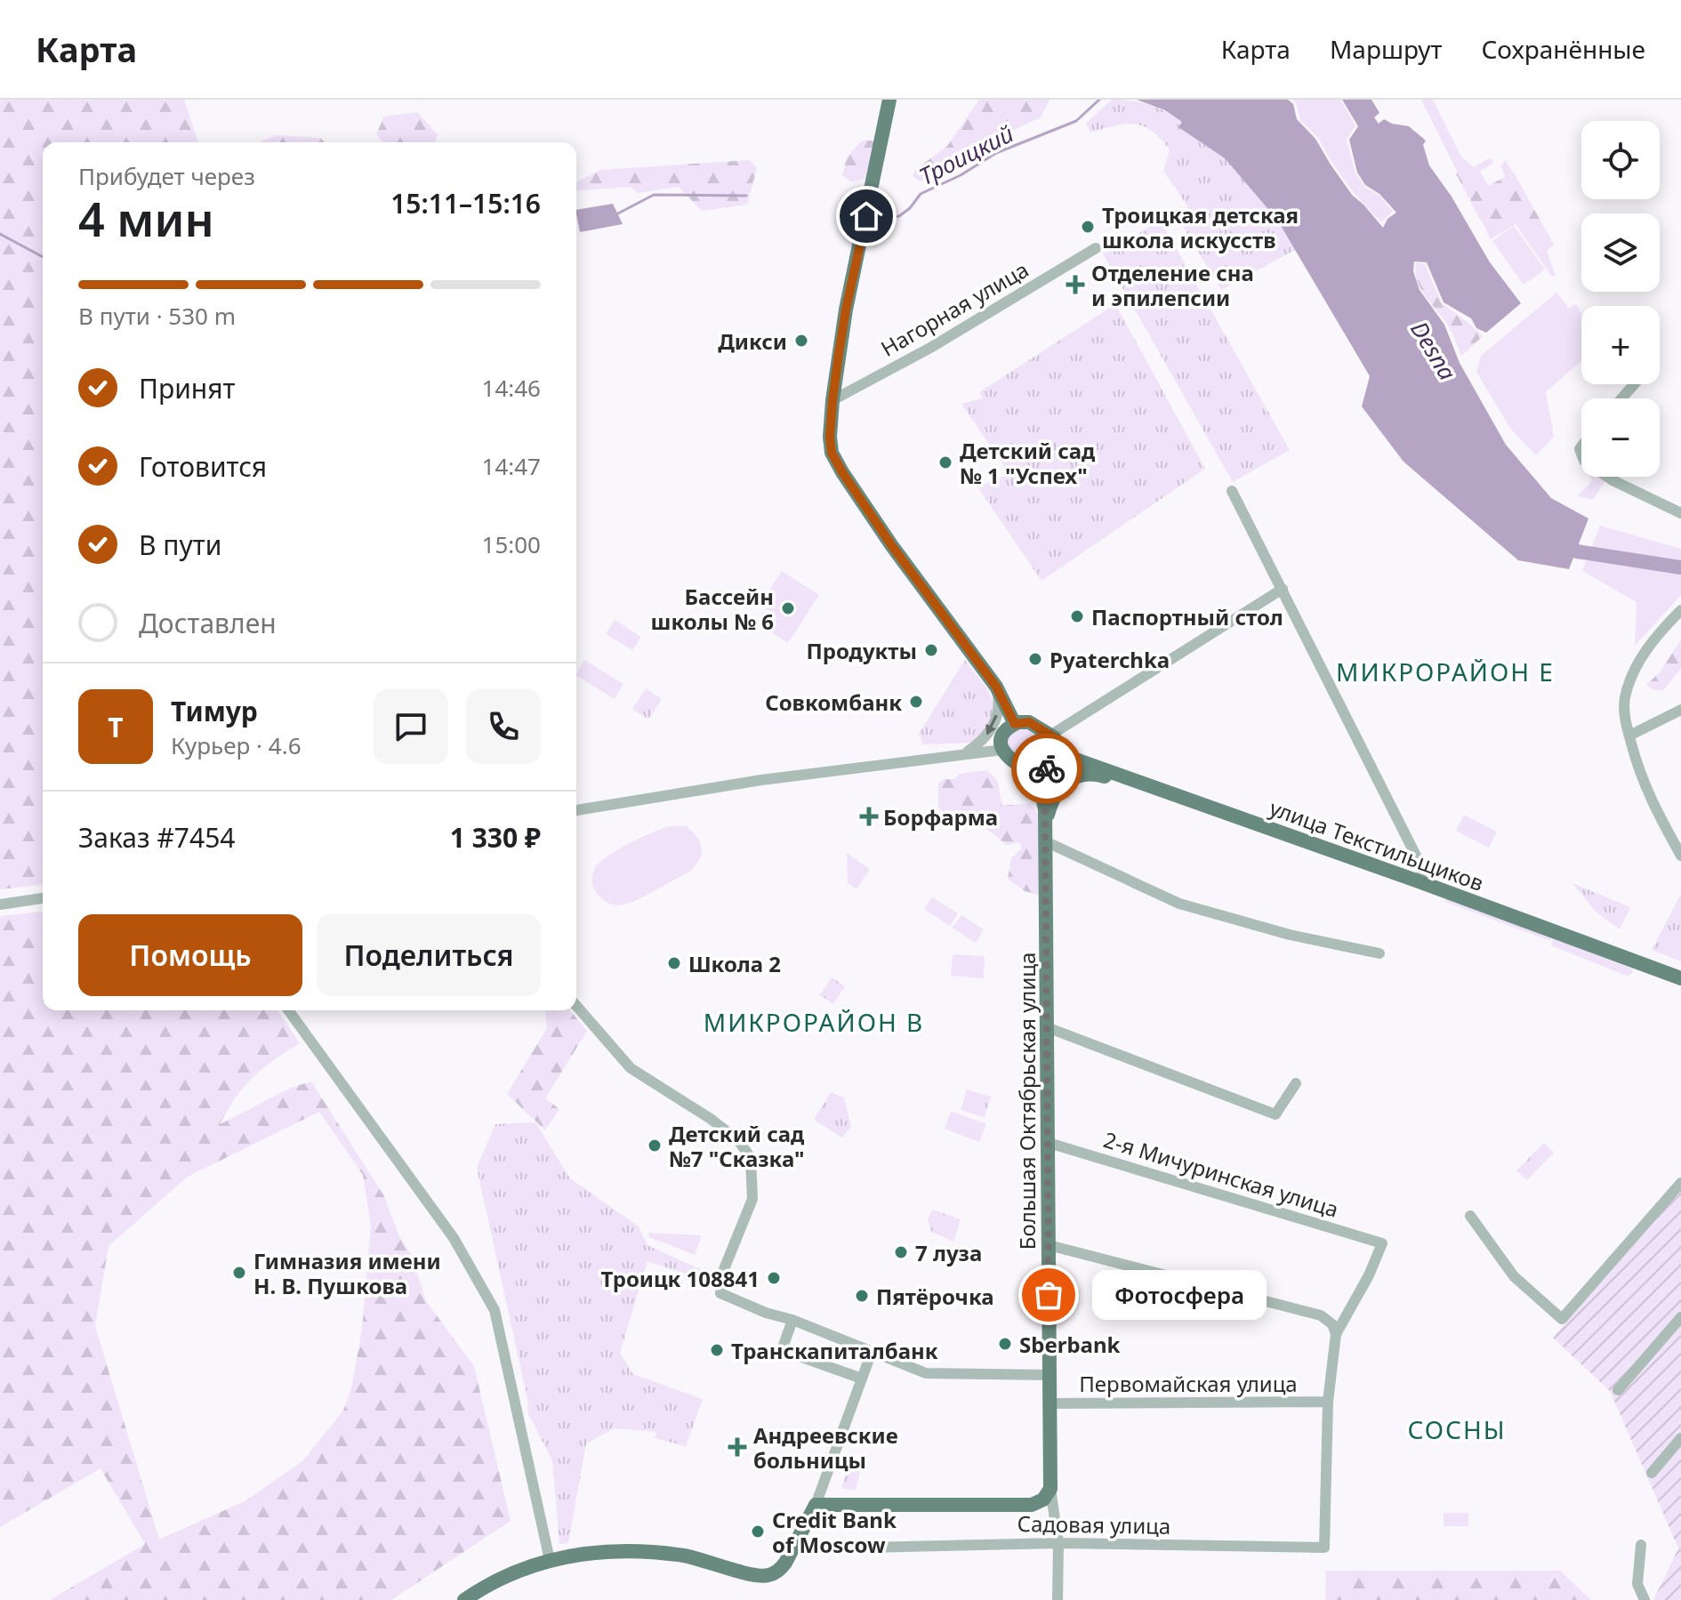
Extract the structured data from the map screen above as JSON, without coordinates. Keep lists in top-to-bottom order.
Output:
{
  "streets": {
    "main road": ["улица Текстильщиков", "Большая Октябрьская улица"],
    "street": [
      "Нагорная улица",
      "2-я Мичуринская улица",
      "Первомайская улица",
      "Садовая улица"
    ]
  },
  "crossings": [
    ["улица Текстильщиков", "Большая Октябрьская улица"],
    ["Большая Октябрьская улица", "2-я Мичуринская улица"],
    ["Большая Октябрьская улица", "Первомайская улица"],
    ["Первомайская улица", "Садовая улица"]
  ],
  "districts": ["МИКРОРАЙОН Е", "МИКРОРАЙОН В", "СОСНЫ"],
  "water": ["Троицкий", "Desna"],
  "places": {
    "other": [
      "Троицкая детская школа искусств",
      "Дикси",
      "Детский сад № 1 \"Успех\"",
      "Бассейн школы № 6",
      "Паспортный стол",
      "Продукты",
      "Pyaterchka",
      "Совкомбанк",
      "Школа 2",
      "Детский сад №7 \"Сказка\"",
      "7 луза",
      "Гимназия имени Н. В. Пушкова",
      "Троицк 108841",
      "Фотосфера",
      "Пятёрочка",
      "Sberbank",
      "Транскапиталбанк",
      "Credit Bank of Moscow"
    ],
    "health": ["Отделение сна и эпилепсии", "Борфарма", "Андреевские больницы"]
  },
  "page": {
    "header": "Карта",
    "nav": ["Карта", "Маршрут", "Сохранённые"],
    "map_buttons": ["+", "−"],
    "heading": ["4 мин", "Прибудет через", "15:11–15:16"],
    "panel": [
      "Тимур",
      "Курьер · 4.6",
      "Заказ #7454",
      "1 330 ₽"
    ],
    "bar": "В пути · 530 m",
    "list": [
      ["Принят", "14:46"],
      ["Готовится", "14:47"],
      ["В пути", "15:00"],
      "Доставлен"
    ],
    "round": "Т",
    "buttons": ["Помощь", "Поделиться"],
    "bubble": "Фотосфера"
  }
}
